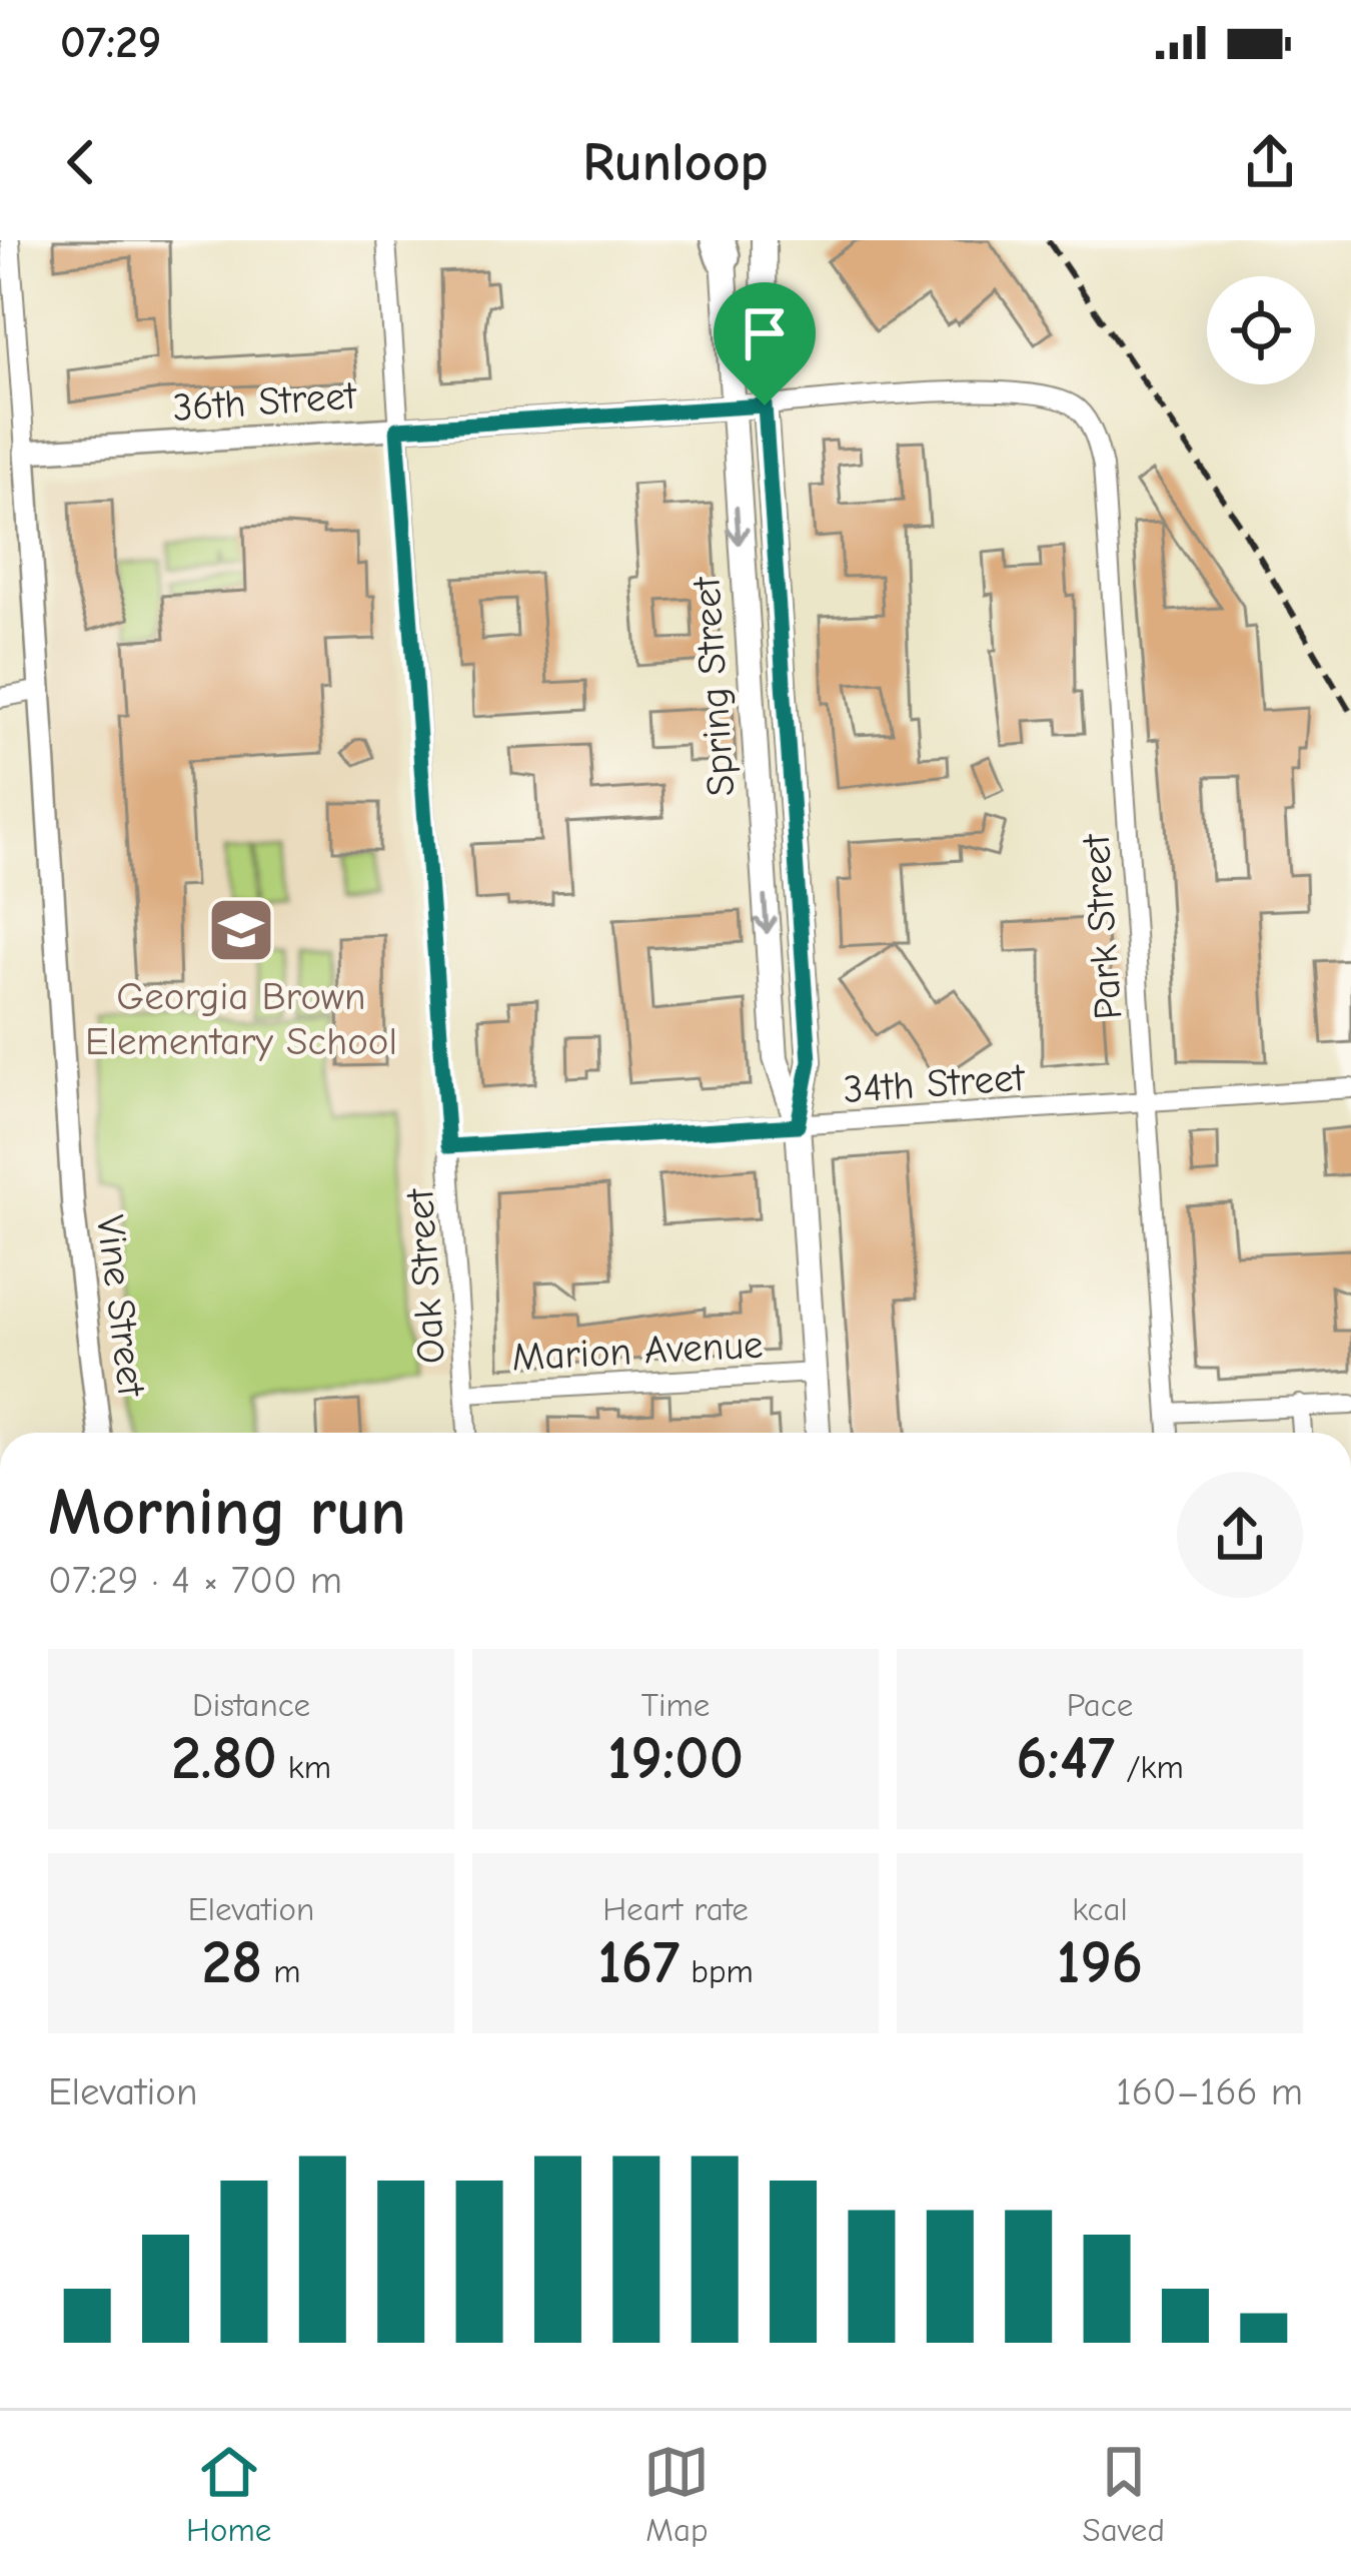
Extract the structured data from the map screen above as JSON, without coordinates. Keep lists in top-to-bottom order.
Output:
{
  "streets": {
    "main road": ["Spring Street"],
    "street": [
      "36th Street",
      "Park Street",
      "34th Street",
      "Oak Street",
      "Vine Street",
      "Marion Avenue"
    ]
  },
  "crossings": [
    ["36th Street", "Spring Street"],
    ["36th Street", "Park Street"],
    ["36th Street", "Oak Street"],
    ["36th Street", "Vine Street"],
    ["Spring Street", "34th Street"],
    ["Spring Street", "Marion Avenue"],
    ["Park Street", "34th Street"],
    ["34th Street", "Oak Street"],
    ["Oak Street", "Marion Avenue"]
  ],
  "places": {
    "school or university": ["Georgia Brown Elementary School"]
  },
  "page": {
    "status": "07:29",
    "header": "Runloop",
    "heading": ["Morning run", "07:29 · 4 × 700 m"],
    "stats": [
      ["Distance", "2.80 km"],
      ["Time", "19:00"],
      ["Pace", "6:47 /km"],
      ["Elevation", "28 m"],
      ["Heart rate", "167 bpm"],
      ["kcal", "196"]
    ],
    "chart": ["Elevation", "160–166 m"],
    "tabs": ["Home", "Map", "Saved"]
  }
}
